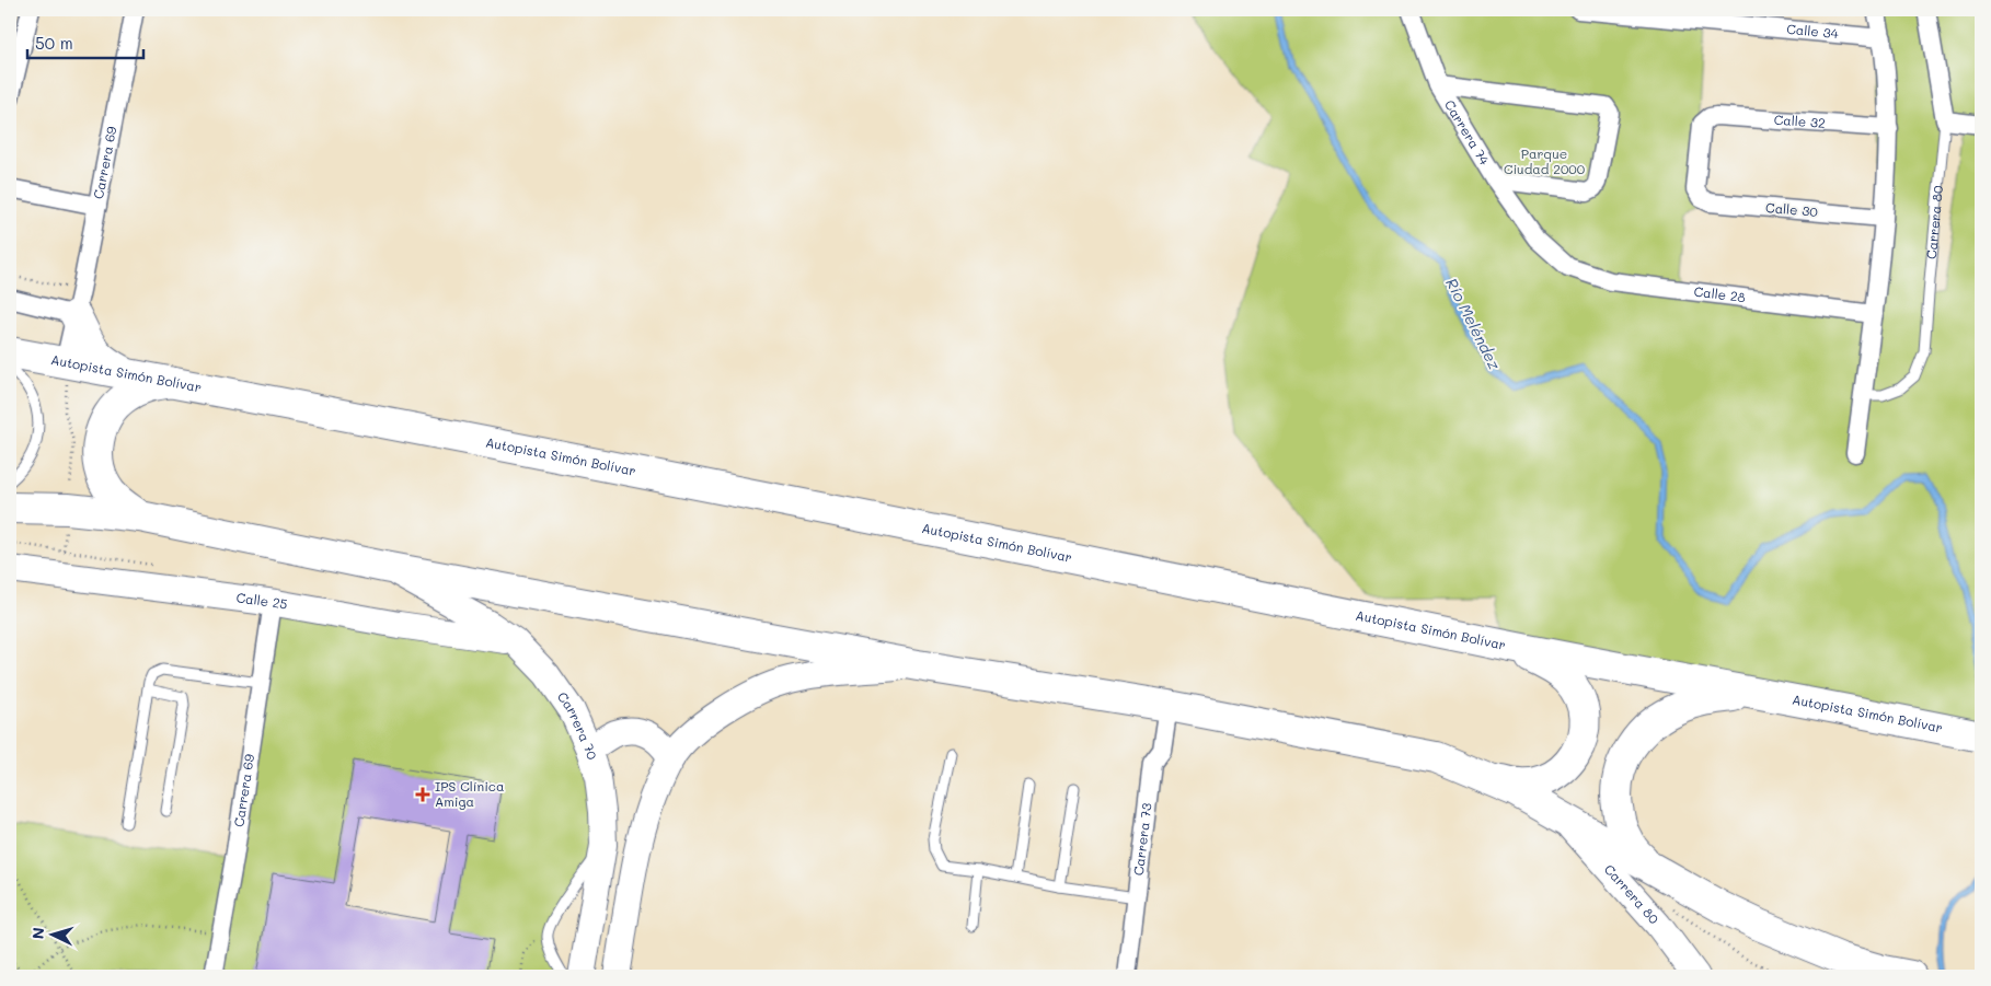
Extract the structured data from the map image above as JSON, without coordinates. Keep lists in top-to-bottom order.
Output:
{
  "streets": {
    "highway": ["Autopista Simón Bolívar"],
    "street": [
      "Calle 34",
      "Calle 32",
      "Carrera 74",
      "Carrera 69",
      "Calle 30",
      "Carrera 80",
      "Calle 28",
      "Calle 25",
      "Carrera 70",
      "Carrera 73"
    ]
  },
  "crossings": [
    ["Calle 32", "Calle 30"],
    ["Carrera 74", "Calle 28"],
    ["Carrera 69", "Autopista Simón Bolívar"],
    ["Carrera 69", "Calle 25"],
    ["Calle 25", "Carrera 70"]
  ],
  "water": ["Río Meléndez"],
  "parks": ["Parque Ciudad 2000"],
  "places": {
    "health": ["IPS Clínica Amiga"]
  },
  "scale_bar": "50 m",
  "north": "left"
}
